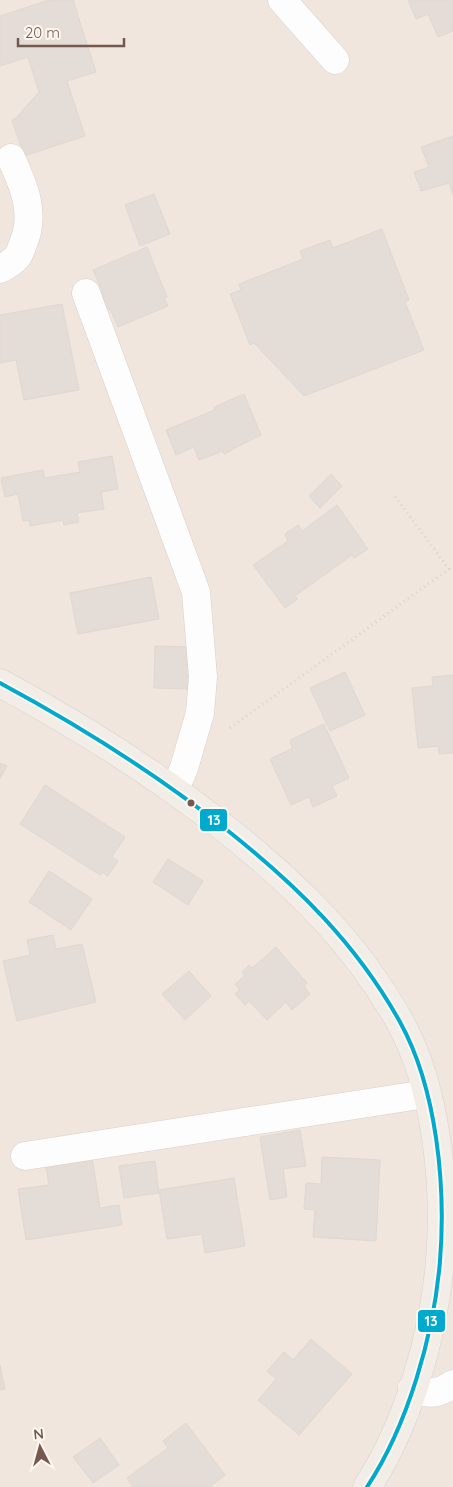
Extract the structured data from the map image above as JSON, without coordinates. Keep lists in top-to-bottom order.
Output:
{
  "lines": ["transit line 13"],
  "scale_bar": "20 m",
  "north": "top"
}
